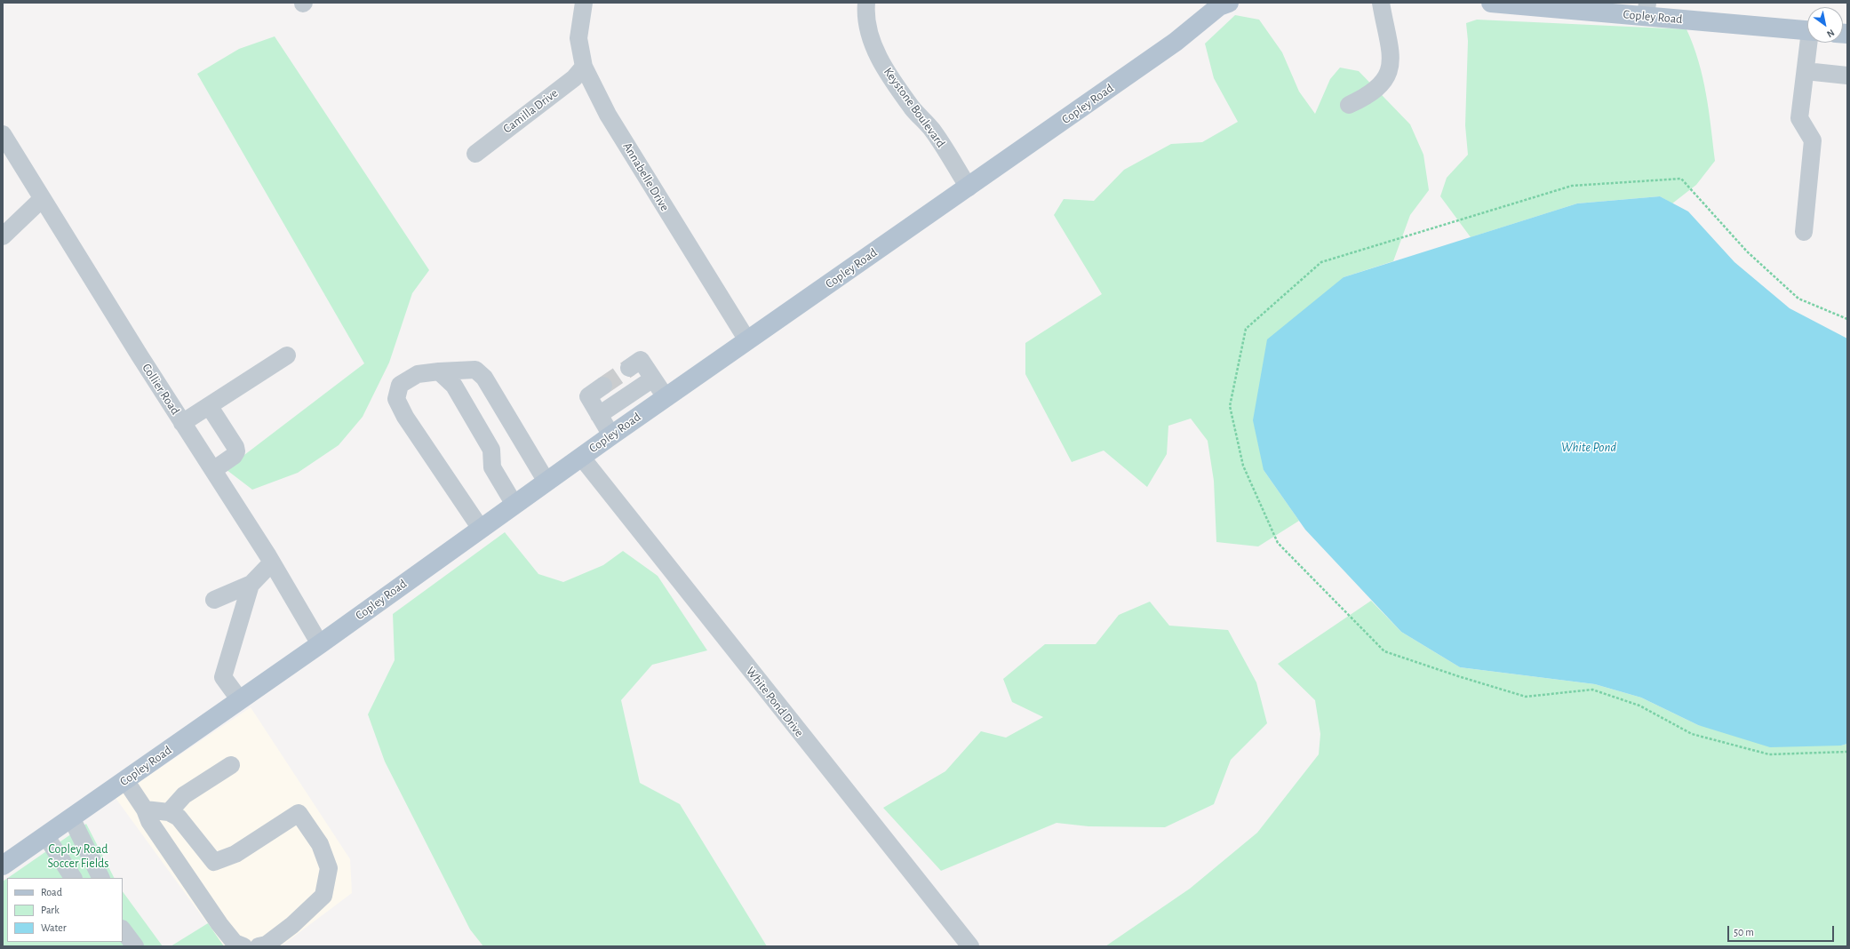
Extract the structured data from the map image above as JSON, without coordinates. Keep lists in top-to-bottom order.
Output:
{
  "streets": {
    "main road": ["Copley Road"],
    "street": [
      "Keystone Boulevard",
      "Camilla Drive",
      "Annabelle Drive",
      "Collier Road",
      "White Pond Drive"
    ]
  },
  "crossings": [
    ["Copley Road", "Keystone Boulevard"],
    ["Copley Road", "Annabelle Drive"],
    ["Copley Road", "Collier Road"],
    ["Copley Road", "White Pond Drive"],
    ["Camilla Drive", "Annabelle Drive"]
  ],
  "water": ["White Pond"],
  "parks": ["Copley Road Soccer Fields"],
  "legend": ["Road", "Park", "Water"],
  "scale_bar": "50 m",
  "north": "bottom right"
}
